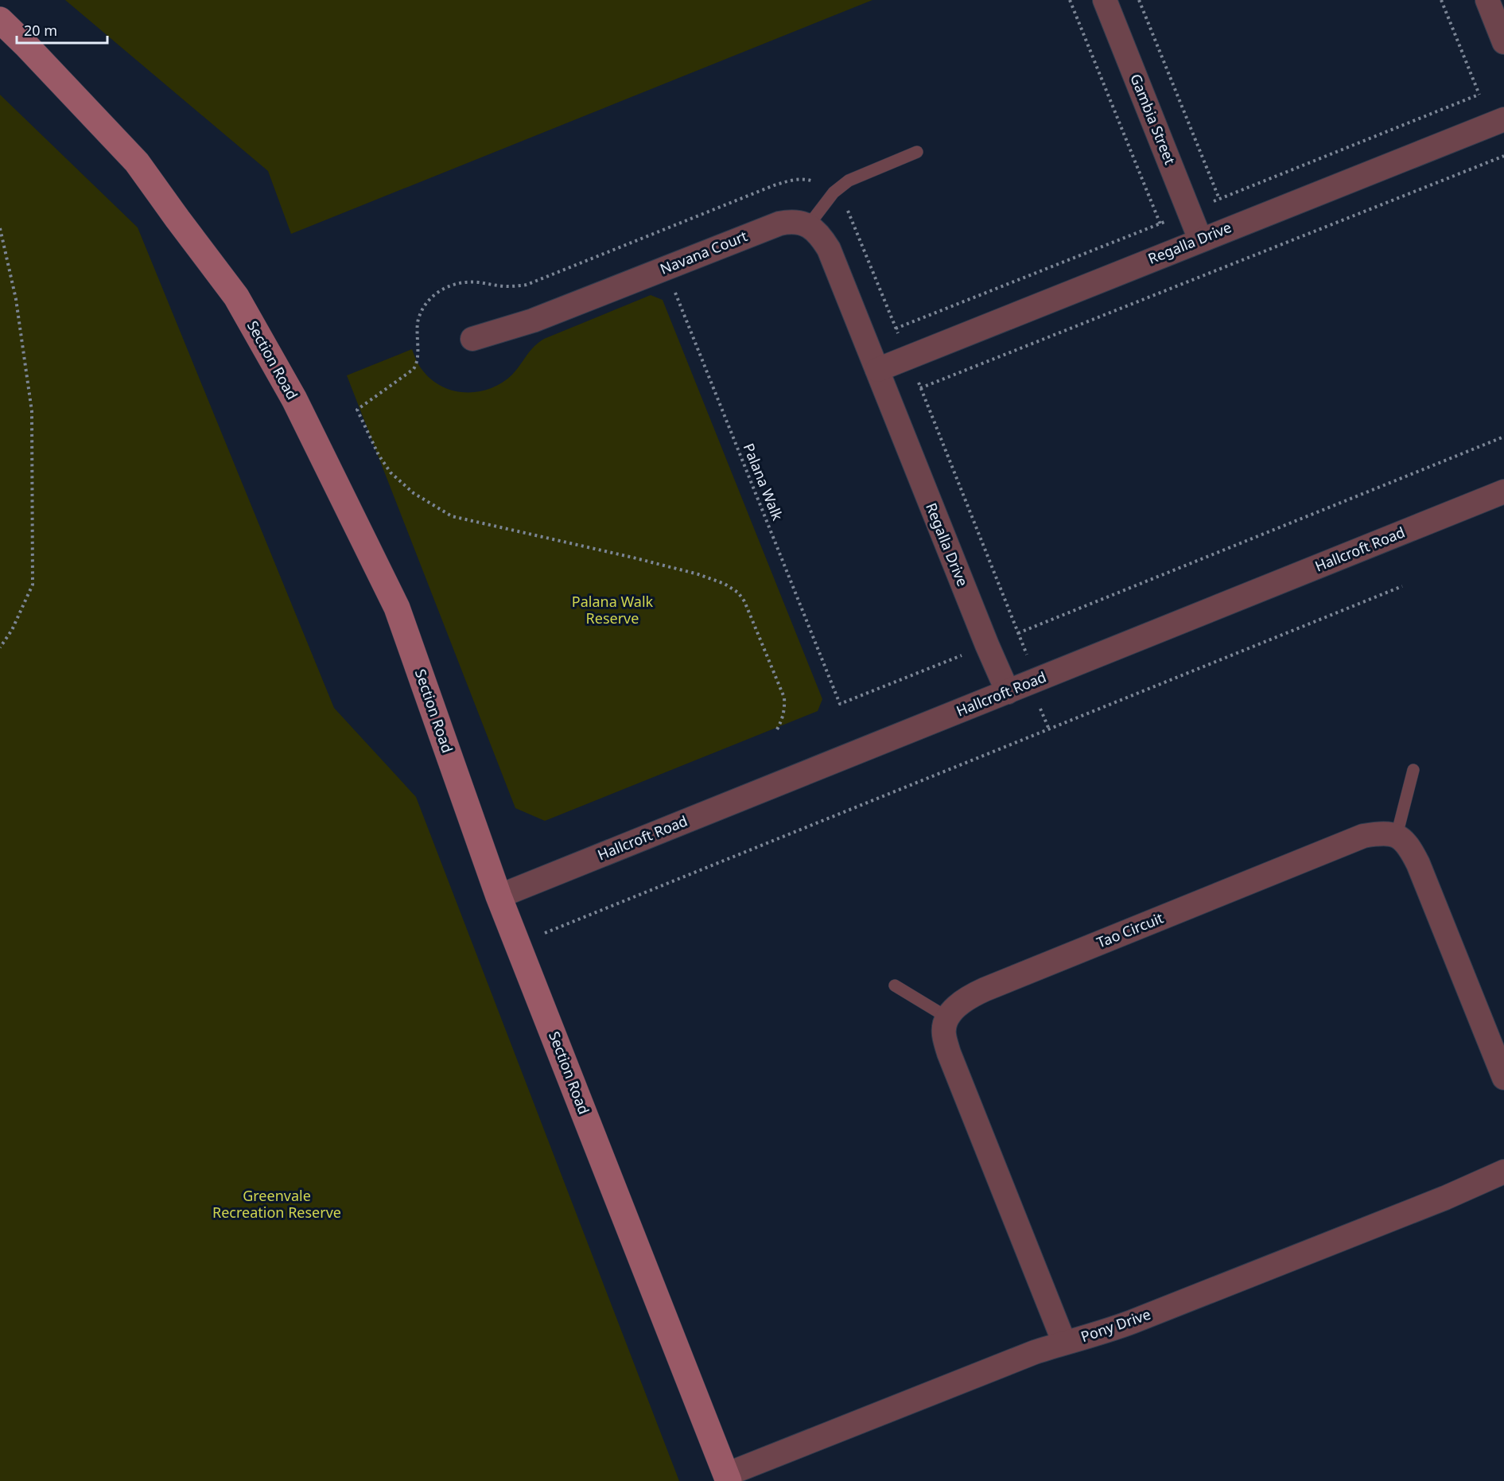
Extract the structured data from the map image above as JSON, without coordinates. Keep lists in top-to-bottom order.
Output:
{
  "streets": {
    "street": [
      "Gambia Street",
      "Regalla Drive",
      "Navana Court",
      "Section Road",
      "Hallcroft Road",
      "Tao Circuit",
      "Pony Drive"
    ],
    "path": ["Palana Walk"]
  },
  "crossings": [
    ["Gambia Street", "Regalla Drive"],
    ["Regalla Drive", "Navana Court"],
    ["Regalla Drive", "Palana Walk"],
    ["Regalla Drive", "Hallcroft Road"],
    ["Navana Court", "Palana Walk"],
    ["Section Road", "Hallcroft Road"],
    ["Section Road", "Pony Drive"]
  ],
  "parks": ["Palana Walk Reserve", "Greenvale Recreation Reserve"],
  "scale_bar": "20 m"
}
